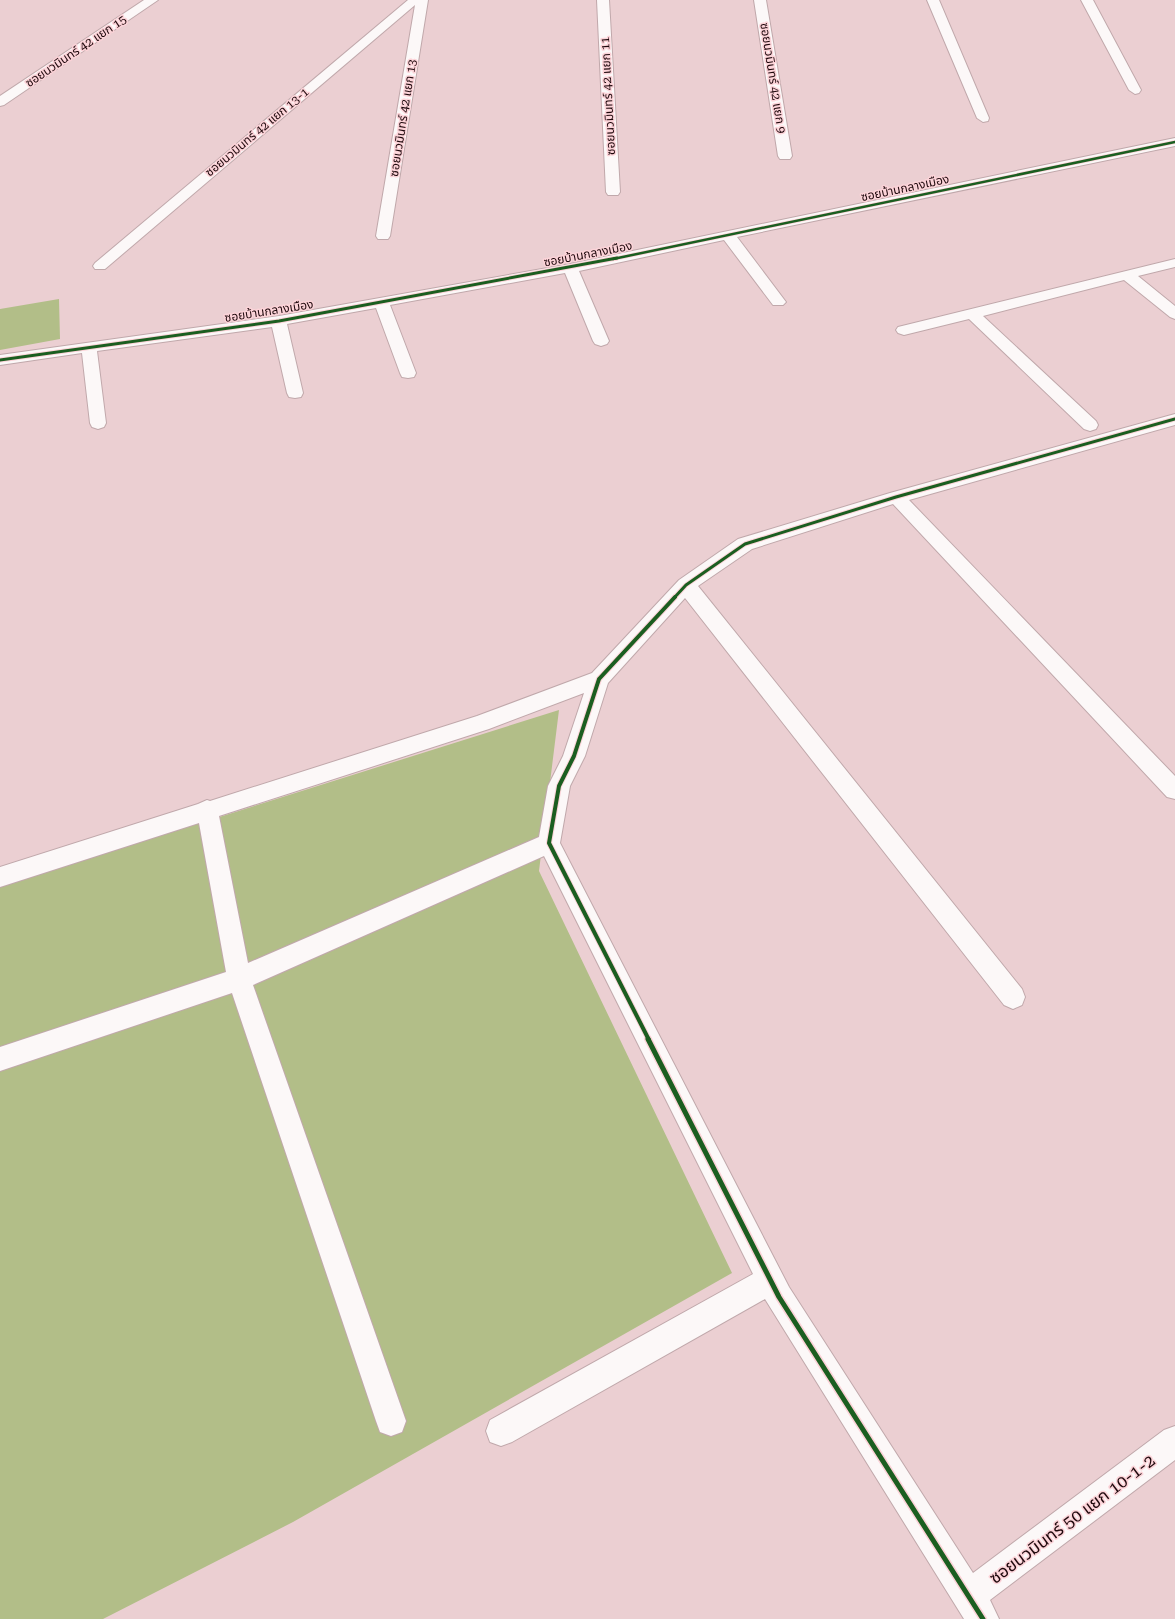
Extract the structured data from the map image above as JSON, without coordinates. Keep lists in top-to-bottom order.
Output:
{
  "streets": {
    "street": [
      "ซอยนวมินทร์ 42 แยก 15",
      "ซอยนวมินทร์ 42 แยก 9",
      "ซอยนวมินทร์ 42 แยก 11",
      "ซอยนวมินทร์ 42 แยก 13",
      "ซอยนวมินทร์ 42 แยก 13-1",
      "ซอยบ้านกลางเมือง",
      "ซอยนวมินทร์ 50 แยก 10-1-2"
    ]
  }
}
